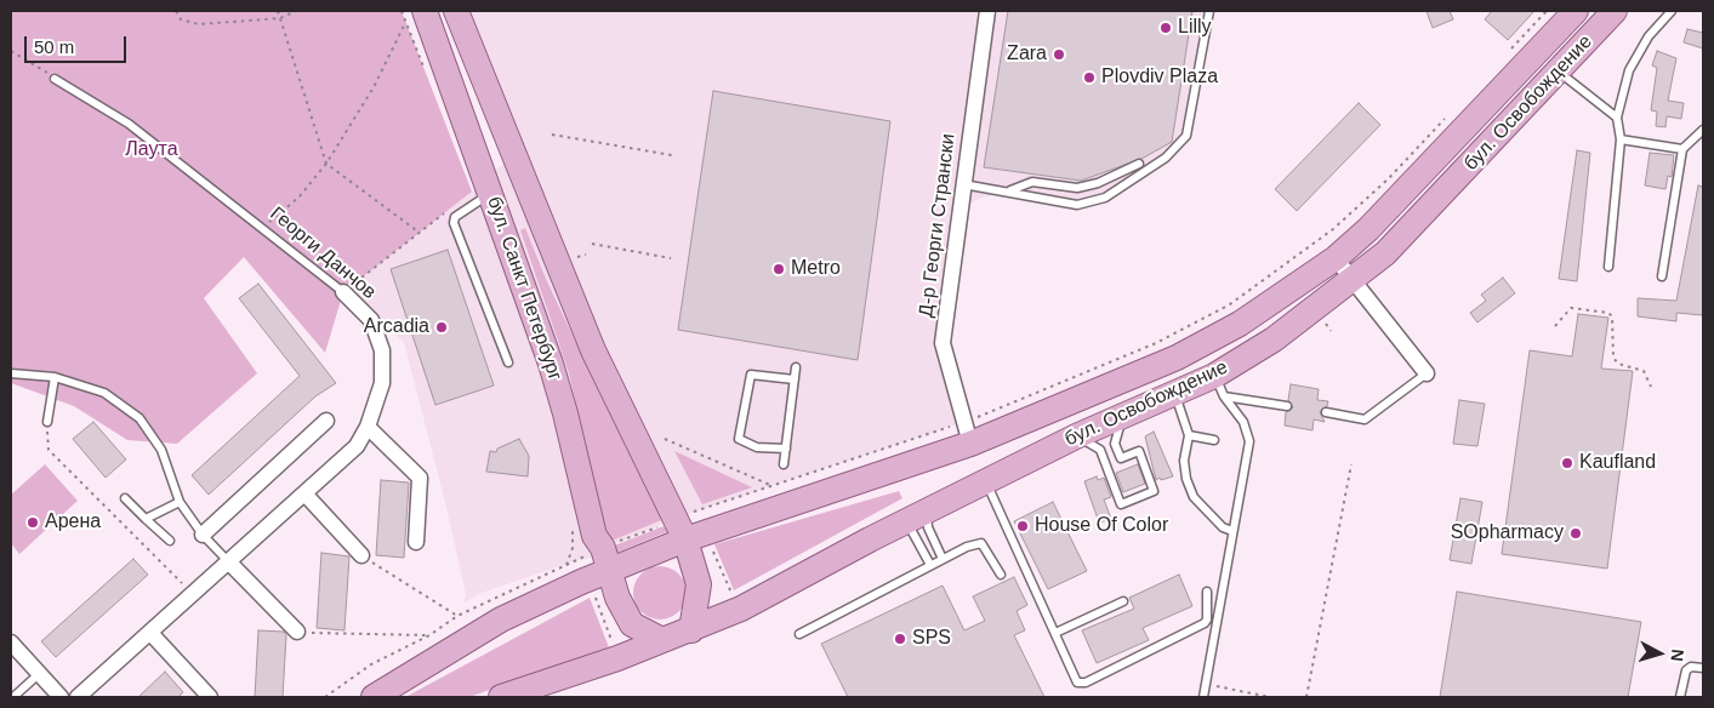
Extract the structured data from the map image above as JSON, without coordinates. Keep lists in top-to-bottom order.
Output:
{
  "streets": {
    "main road": ["бул. Освобождение", "бул. Санкт Петербург"],
    "street": ["Д-р Георги Странски", "Георги Данчов"]
  },
  "crossings": [
    ["бул. Освобождение", "Д-р Георги Странски"],
    ["бул. Освобождение", "бул. Санкт Петербург"]
  ],
  "parks": ["Лаута"],
  "places": [
    "Lilly",
    "Zara",
    "Plovdiv Plaza",
    "Metro",
    "Arcadia",
    "Kaufland",
    "Арена",
    "House Of Color",
    "SOpharmacy",
    "SPS"
  ],
  "scale_bar": "50 m",
  "north": "right"
}
